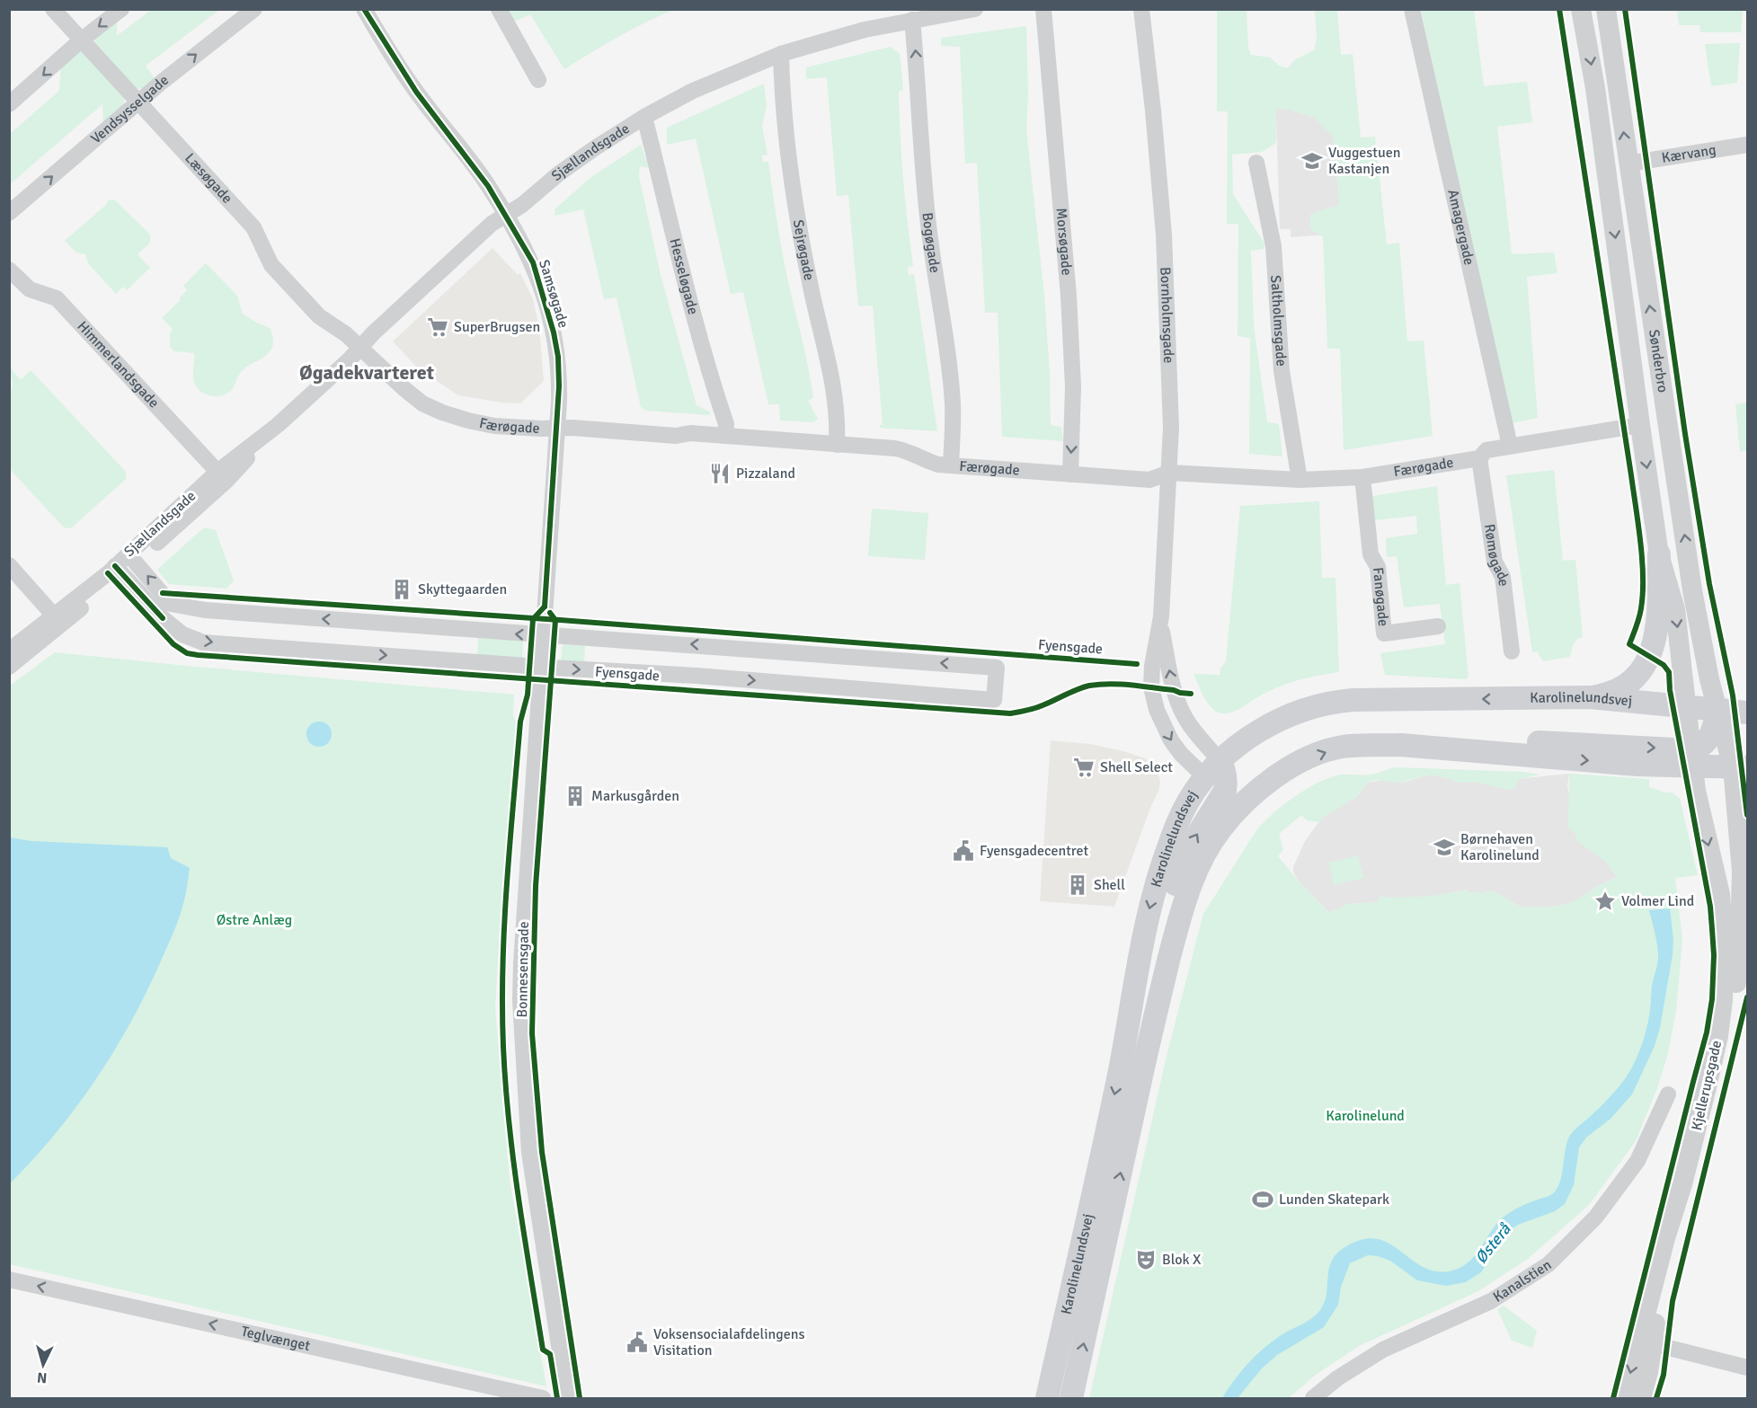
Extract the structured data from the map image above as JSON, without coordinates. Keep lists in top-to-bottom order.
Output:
{
  "streets": {
    "main road": ["Karolinelundsvej"],
    "street": [
      "Vendsysselgade",
      "Sjællandsgade",
      "Kærvang",
      "Læsøgade",
      "Amagergade",
      "Morsøgade",
      "Bogøgade",
      "Sejrøgade",
      "Hesseløgade",
      "Samsøgade",
      "Bornholmsgade",
      "Saltholmsgade",
      "Sønderbro",
      "Himmerlandsgade",
      "Færøgade",
      "Rømøgade",
      "Fanøgade",
      "Fyensgade",
      "Bonnesensgade",
      "Kjellerupsgade",
      "Kanalstien",
      "Teglvænget"
    ]
  },
  "crossings": [
    ["Vendsysselgade", "Læsøgade"],
    ["Sjællandsgade", "Læsøgade"],
    ["Sjællandsgade", "Bogøgade"],
    ["Sjællandsgade", "Sejrøgade"],
    ["Sjællandsgade", "Hesseløgade"],
    ["Sjællandsgade", "Samsøgade"],
    ["Sjællandsgade", "Himmerlandsgade"],
    ["Sjællandsgade", "Færøgade"],
    ["Sjællandsgade", "Fyensgade"],
    ["Kærvang", "Sønderbro"],
    ["Læsøgade", "Færøgade"],
    ["Amagergade", "Færøgade"],
    ["Morsøgade", "Færøgade"],
    ["Bogøgade", "Færøgade"],
    ["Sejrøgade", "Færøgade"],
    ["Hesseløgade", "Færøgade"],
    ["Samsøgade", "Færøgade"],
    ["Samsøgade", "Fyensgade"],
    ["Samsøgade", "Bonnesensgade"],
    ["Bornholmsgade", "Færøgade"],
    ["Bornholmsgade", "Karolinelundsvej"],
    ["Saltholmsgade", "Færøgade"],
    ["Sønderbro", "Færøgade"],
    ["Sønderbro", "Karolinelundsvej"],
    ["Sønderbro", "Kjellerupsgade"],
    ["Færøgade", "Rømøgade"],
    ["Færøgade", "Fanøgade"],
    ["Fyensgade", "Bonnesensgade"],
    ["Karolinelundsvej", "Kjellerupsgade"]
  ],
  "one_way": ["Morsøgade", "Bogøgade", "Teglvænget"],
  "districts": ["Øgadekvarteret"],
  "water": ["Østerå"],
  "parks": ["Østre Anlæg", "Karolinelund"],
  "places": {
    "school or university": ["Vuggestuen Kastanjen", "Børnehaven Karolinelund"],
    "supermarket": ["SuperBrugsen", "Shell Select"],
    "restaurant": ["Pizzaland"],
    "building": ["Skyttegaarden", "Markusgården", "Shell"],
    "public building": ["Fyensgadecentret", "Voksensocialafdelingens Visitation"],
    "place": ["Volmer Lind"],
    "sports": ["Lunden Skatepark"],
    "theatre": ["Blok X"]
  },
  "north": "bottom"
}
